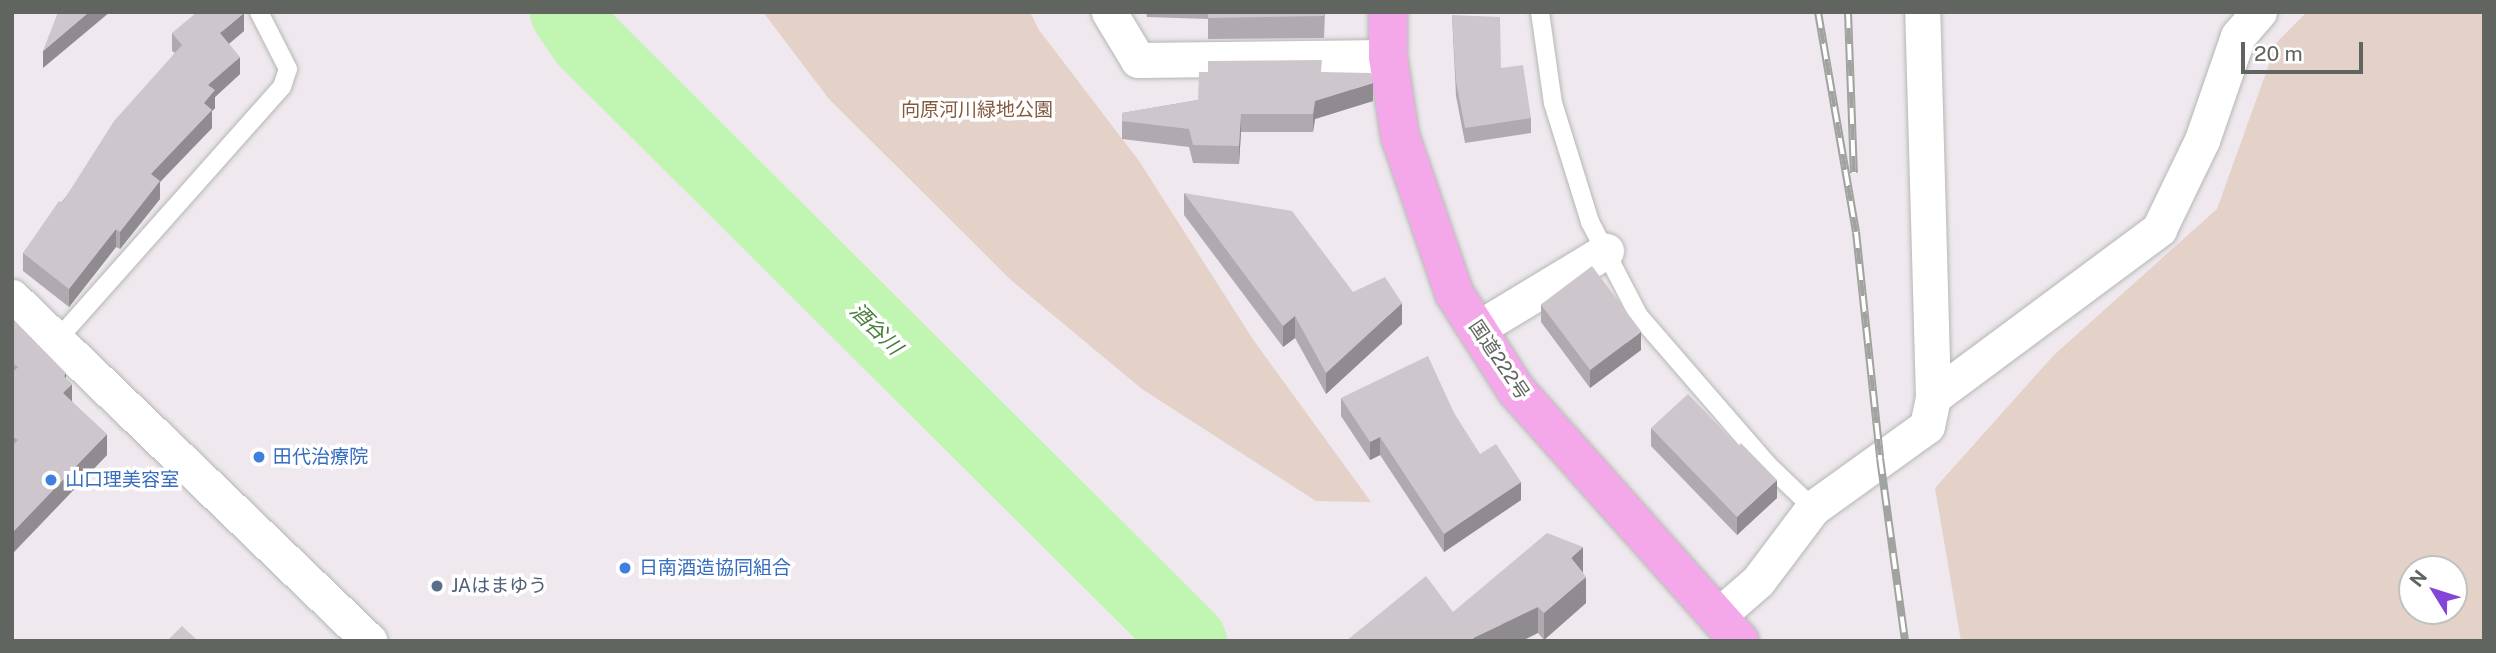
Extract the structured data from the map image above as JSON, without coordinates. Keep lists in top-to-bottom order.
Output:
{
  "streets": {
    "highway": ["国道222号"]
  },
  "water": ["酒谷川"],
  "parks": ["向原河川緑地公園"],
  "places": [
    "田代治療院",
    "山口理美容室",
    "日南酒造協同組合",
    "JAはまゆう"
  ],
  "scale_bar": "20 m",
  "north": "top left"
}
